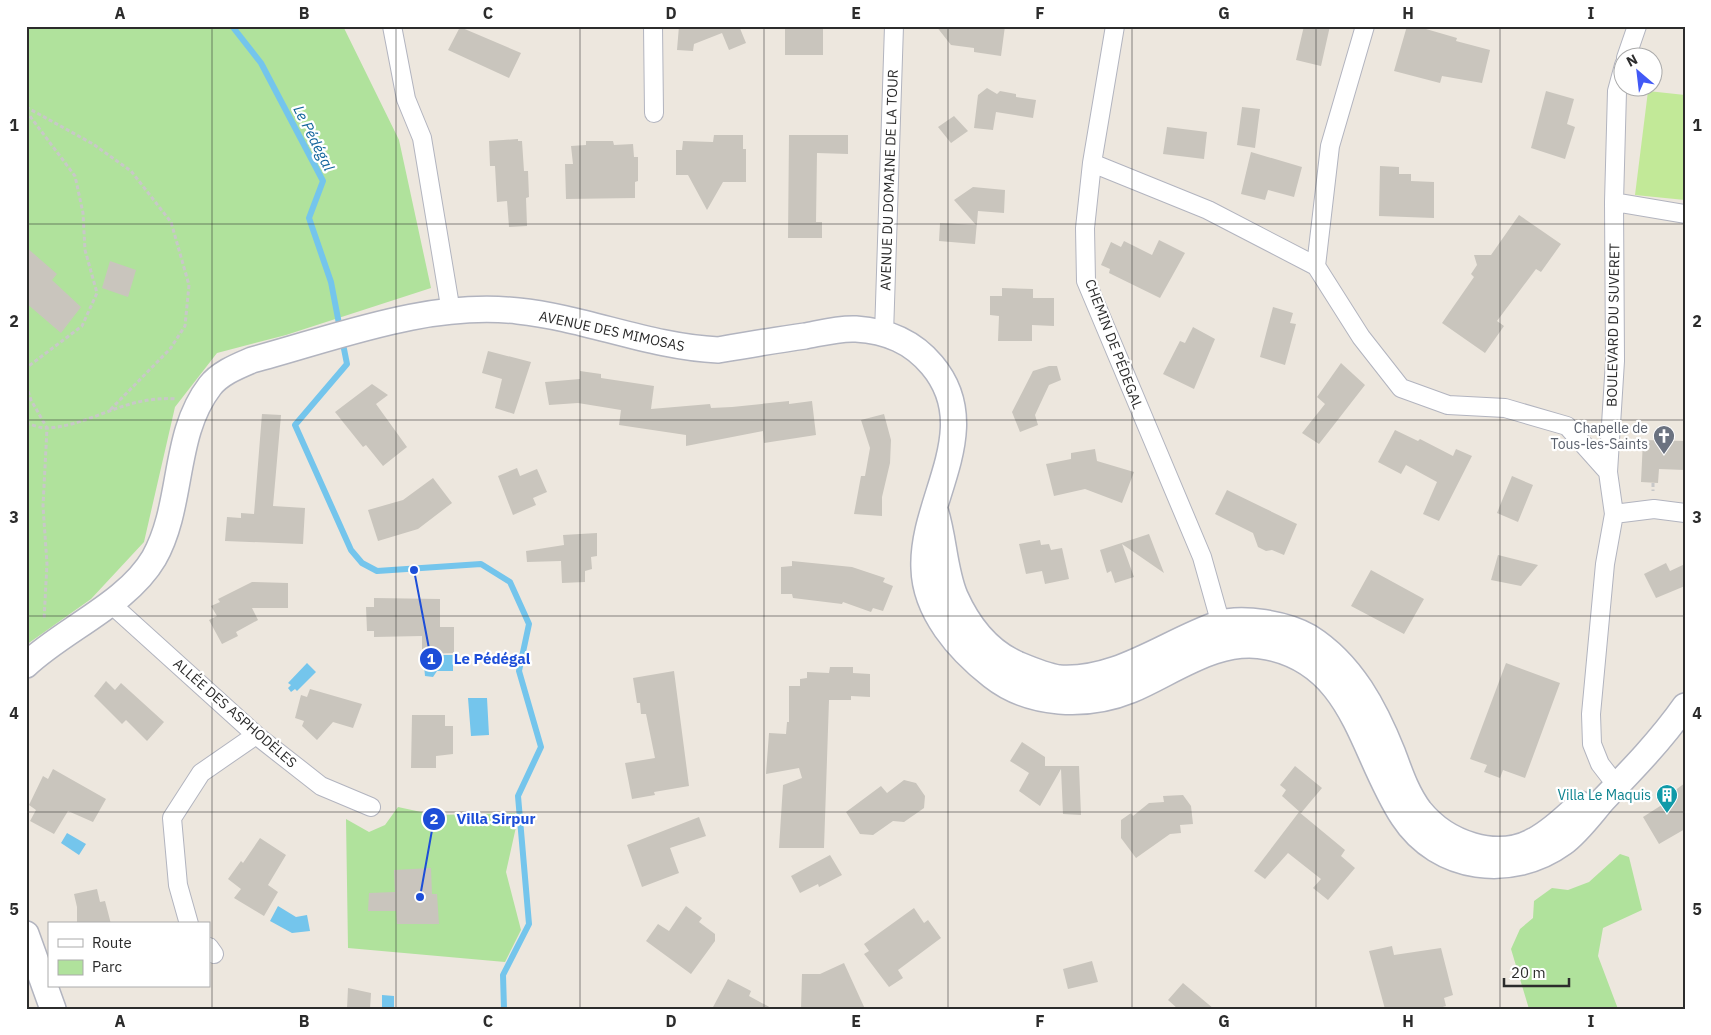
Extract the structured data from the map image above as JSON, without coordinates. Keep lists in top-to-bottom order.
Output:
{
  "streets": {
    "street": [
      "AVENUE DU DOMAINE DE LA TOUR",
      "BOULEVARD DU SUVERET",
      "AVENUE DES MIMOSAS",
      "CHEMIN DE PÉDEGAL",
      "ALLÉE DES ASPHODÈLES"
    ]
  },
  "crossings": [
    ["AVENUE DU DOMAINE DE LA TOUR", "AVENUE DES MIMOSAS"],
    ["BOULEVARD DU SUVERET", "AVENUE DES MIMOSAS"],
    ["AVENUE DES MIMOSAS", "CHEMIN DE PÉDEGAL"]
  ],
  "water": ["Le Pédégal"],
  "places": {
    "church": ["Chapelle de Tous-les-Saints"],
    "other": ["Le Pédégal", "Villa Sirpur"],
    "building": ["Villa Le Maquis"]
  },
  "legend": ["Route", "Parc"],
  "scale_bar": "20 m",
  "north": "top left",
  "grid": {
    "columns": [
      "A",
      "B",
      "C",
      "D",
      "E",
      "F",
      "G",
      "H",
      "I"
    ],
    "rows": [
      "1",
      "2",
      "3",
      "4",
      "5"
    ]
  }
}
